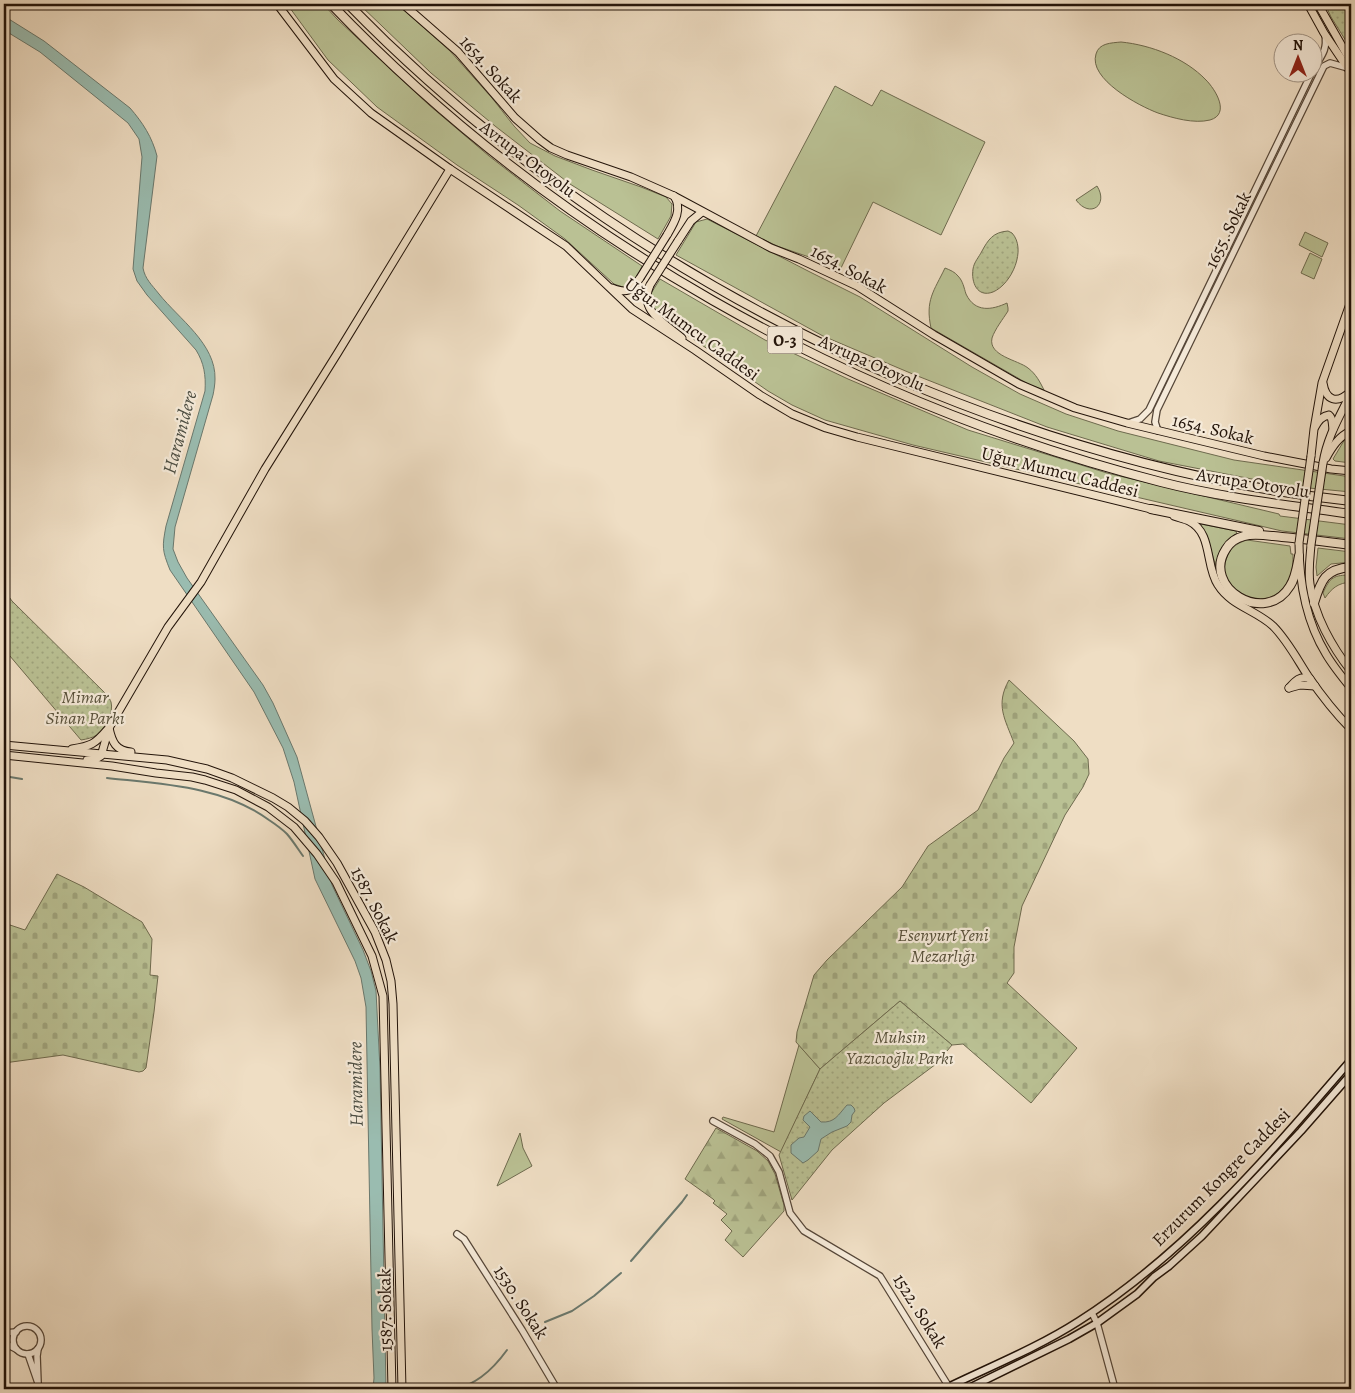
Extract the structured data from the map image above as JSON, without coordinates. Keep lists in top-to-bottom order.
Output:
{
  "streets": {
    "highway": ["Avrupa Otoyolu", "O-3"],
    "main road": [
      "1654. Sokak",
      "Uğur Mumcu Caddesi",
      "1587. Sokak",
      "Erzurum Kongre Caddesi"
    ],
    "street": ["1655. Sokak", "1530. Sokak", "1522. Sokak"]
  },
  "crossings": [
    ["1654. Sokak", "1655. Sokak"],
    ["Erzurum Kongre Caddesi", "1522. Sokak"]
  ],
  "water": ["Haramidere"],
  "parks": ["Mimar Sinan Parkı", "Esenyurt Yeni Mezarlığı", "Muhsin Yazıcıoğlu Parkı"],
  "north": "top"
}
